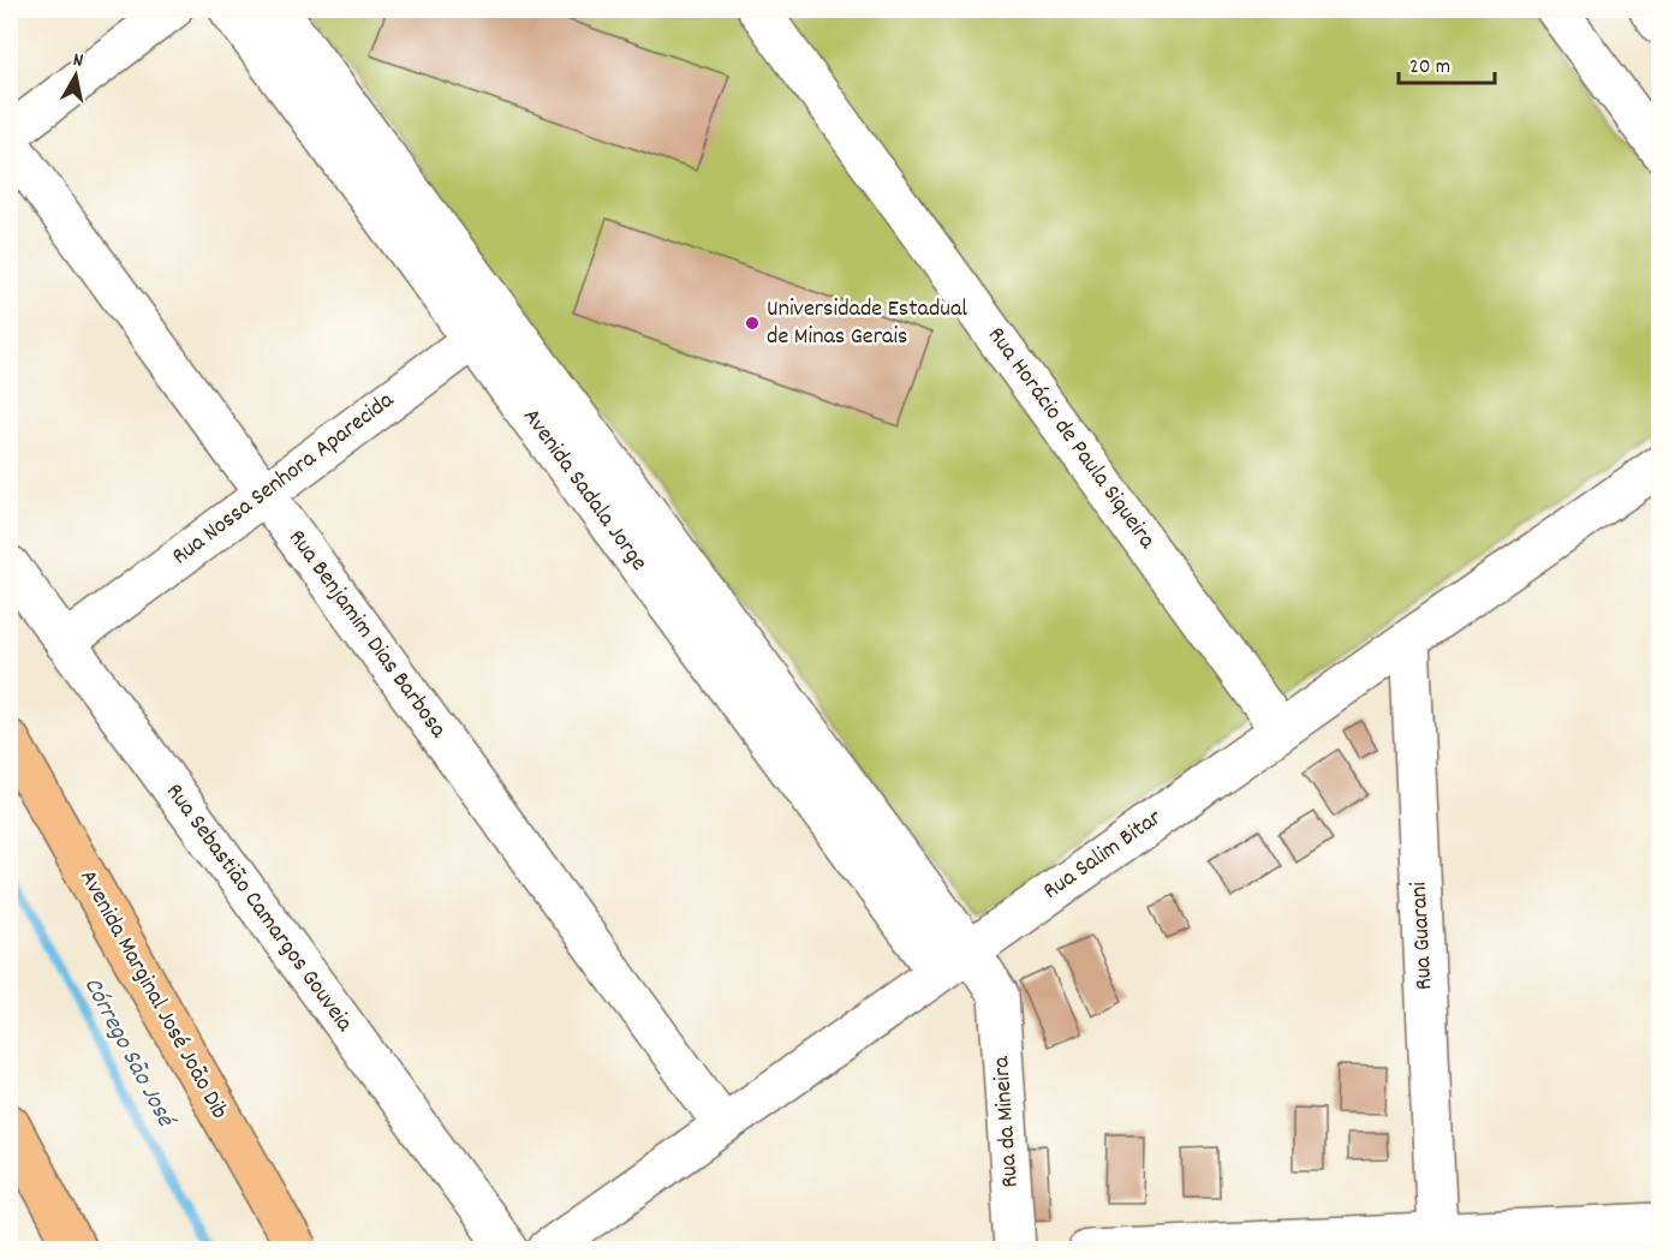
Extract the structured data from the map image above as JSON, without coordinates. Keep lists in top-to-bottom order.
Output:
{
  "streets": {
    "main road": ["Avenida Marginal José João Dib"],
    "street": [
      "Rua Horácio de Paula Siqueira",
      "Rua Nossa Senhora Aparecida",
      "Avenida Sadala Jorge",
      "Rua Benjamim Dias Barbosa",
      "Rua Salim Bitar",
      "Rua Sebastião Camargos Gouveia",
      "Rua Guarani",
      "Rua da Mineira"
    ]
  },
  "crossings": [
    ["Rua Horácio de Paula Siqueira", "Rua Salim Bitar"],
    ["Rua Nossa Senhora Aparecida", "Avenida Sadala Jorge"],
    ["Rua Nossa Senhora Aparecida", "Rua Benjamim Dias Barbosa"],
    ["Rua Nossa Senhora Aparecida", "Rua Sebastião Camargos Gouveia"],
    ["Avenida Sadala Jorge", "Rua Salim Bitar"],
    ["Avenida Sadala Jorge", "Rua da Mineira"],
    ["Rua Benjamim Dias Barbosa", "Rua Salim Bitar"],
    ["Rua Salim Bitar", "Rua Guarani"],
    ["Rua Salim Bitar", "Rua da Mineira"]
  ],
  "water": ["Córrego São José"],
  "places": ["Universidade Estadual de Minas Gerais"],
  "scale_bar": "20 m",
  "north": "top"
}
